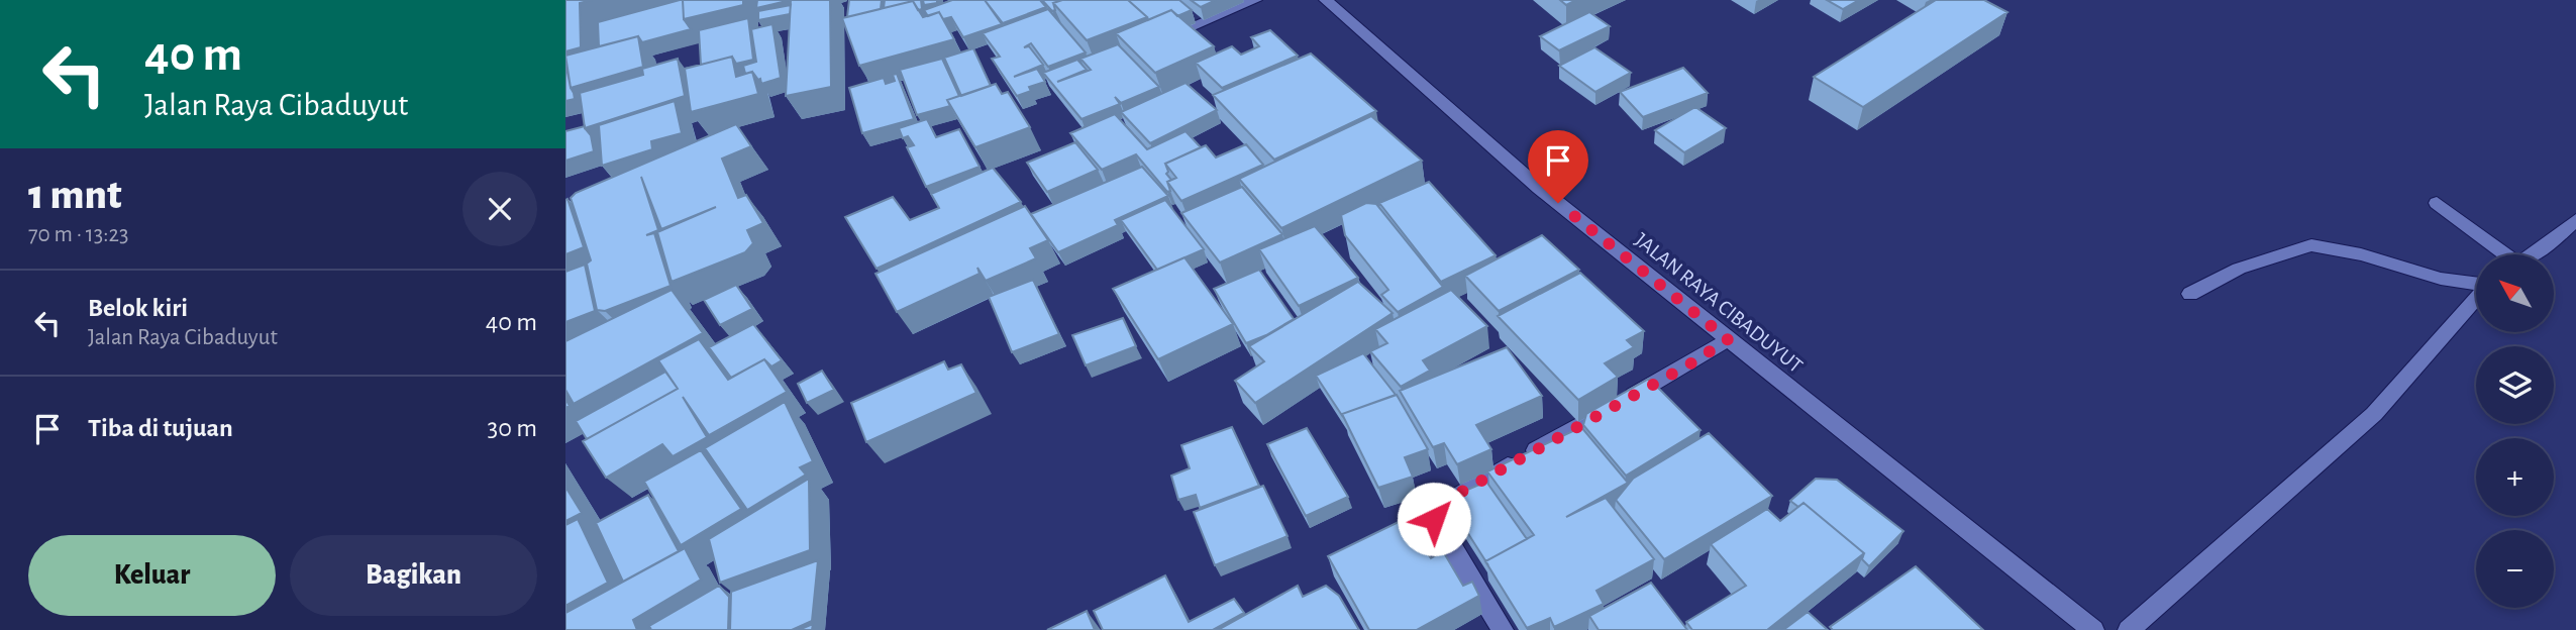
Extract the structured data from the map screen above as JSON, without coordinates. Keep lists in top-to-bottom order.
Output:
{
  "streets": {
    "street": ["JALAN RAYA CIBADUYUT"]
  },
  "north": "top left",
  "page": {
    "turn": ["40 m", "Jalan Raya Cibaduyut"],
    "heading": ["1 mnt", "70 m · 13:23"],
    "map_buttons": ["+", "−"],
    "list": [
      {
        "name": "Belok kiri",
        "note": "Jalan Raya Cibaduyut",
        "value": "40 m"
      },
      {
        "name": "Tiba di tujuan",
        "value": "30 m"
      }
    ],
    "buttons": ["Keluar", "Bagikan"]
  }
}
